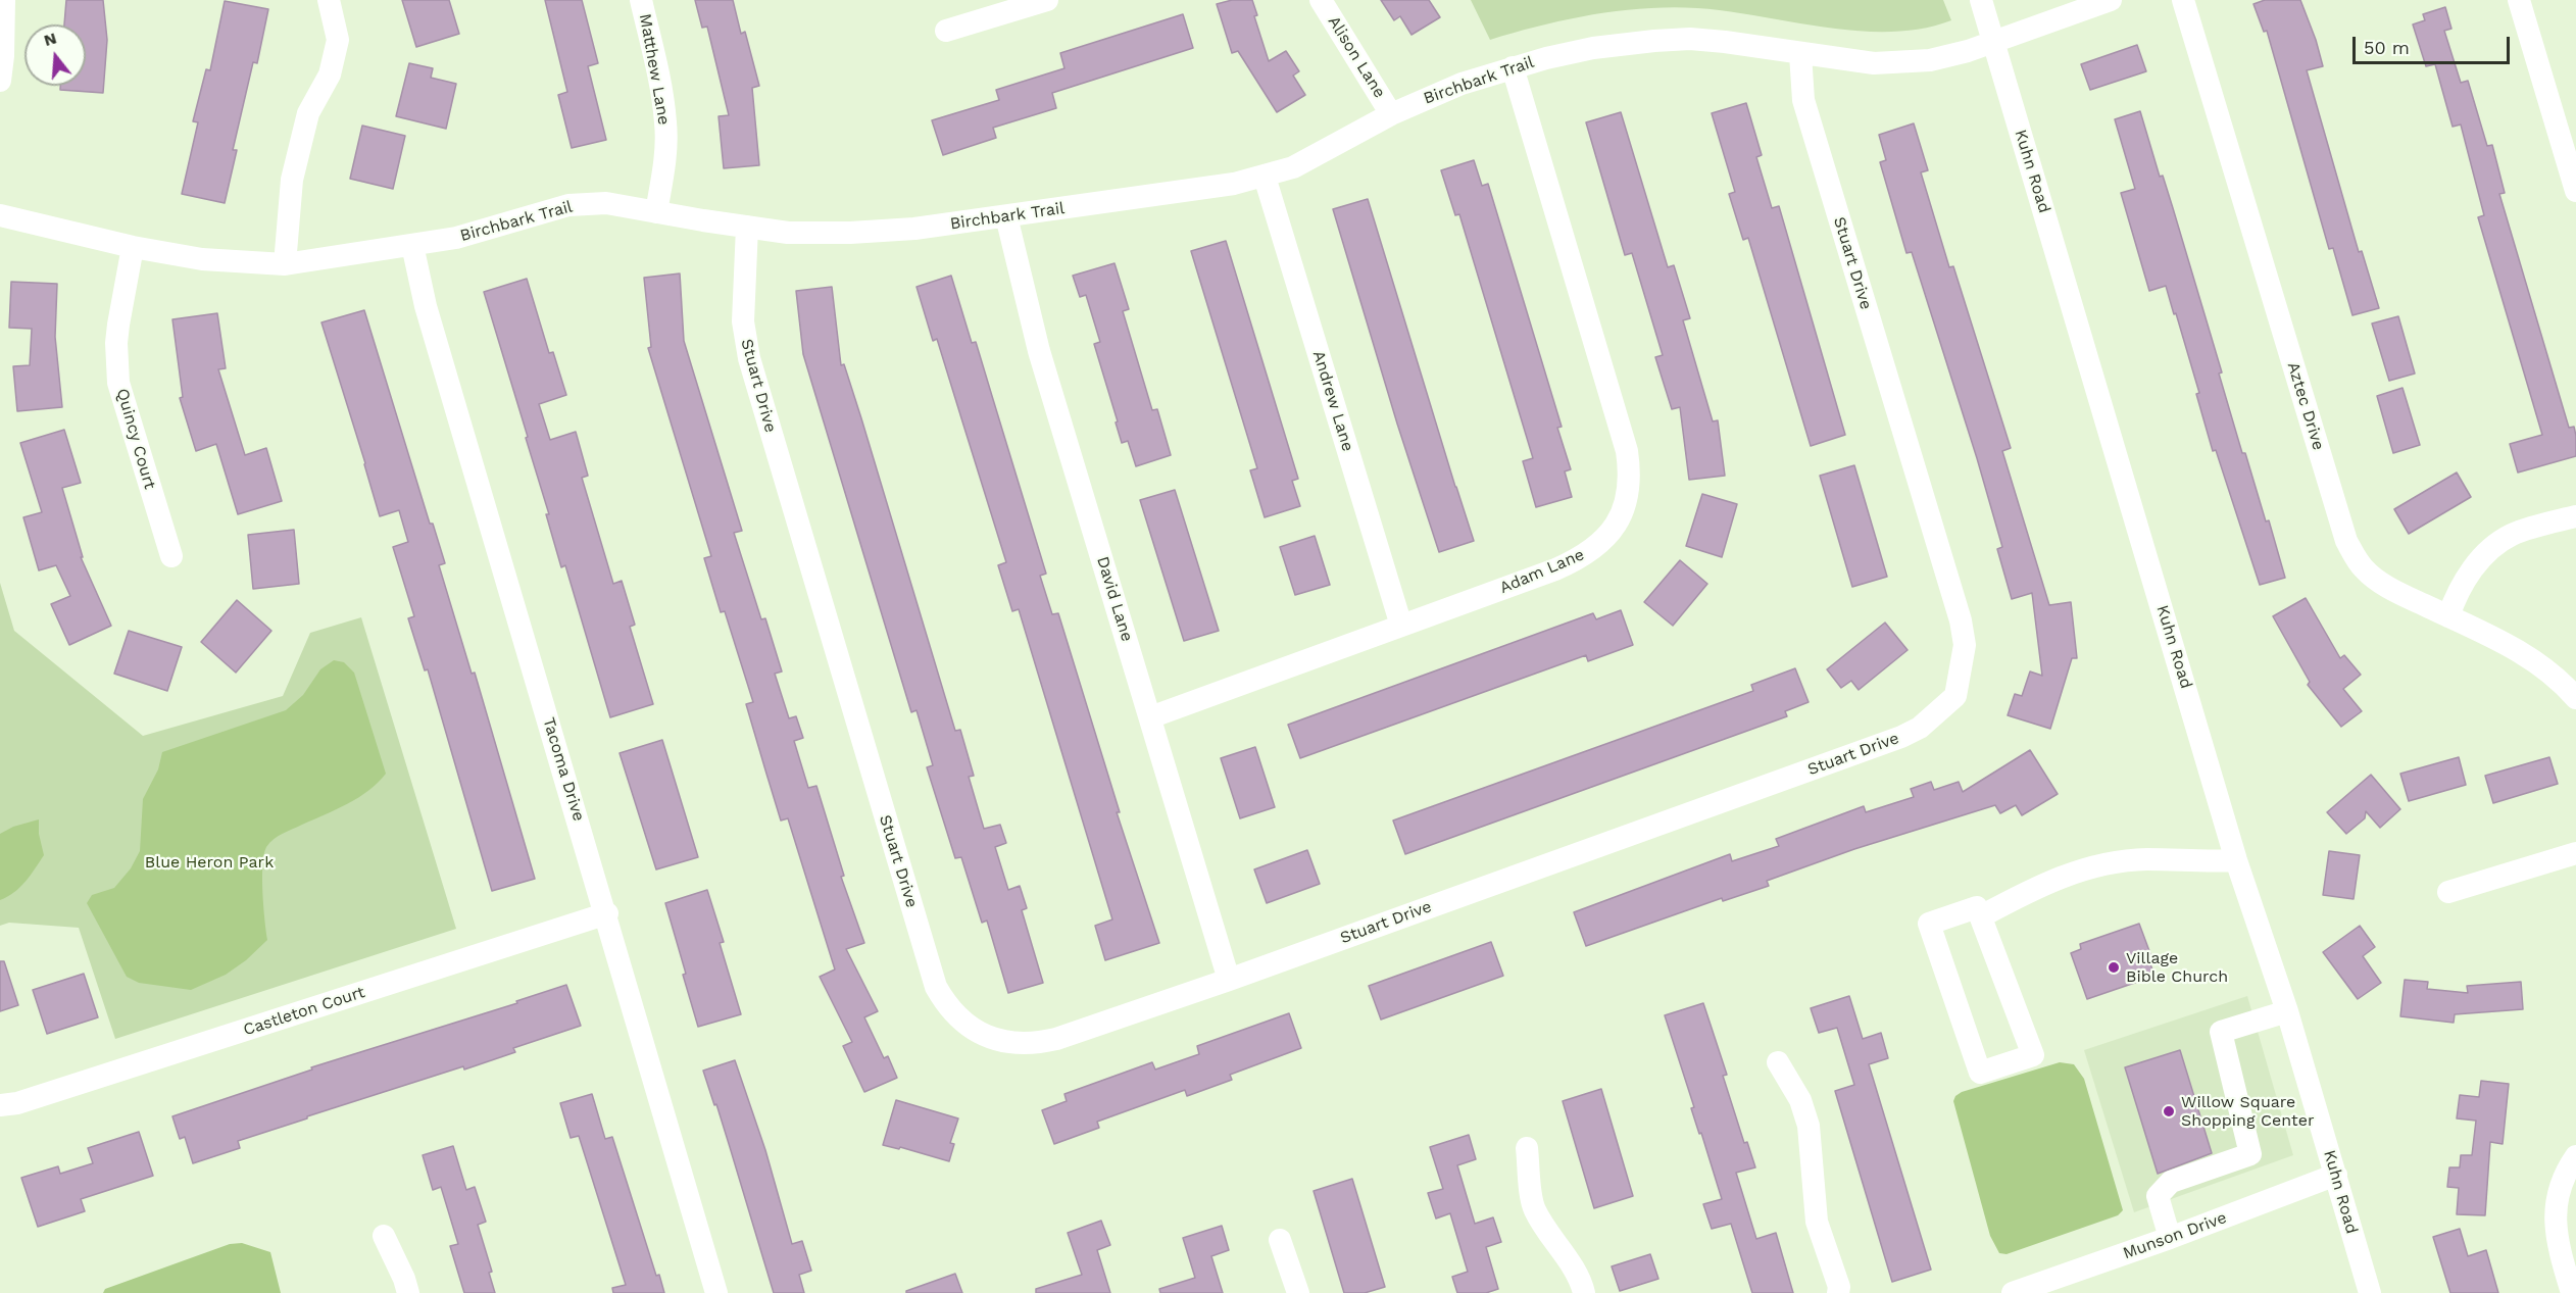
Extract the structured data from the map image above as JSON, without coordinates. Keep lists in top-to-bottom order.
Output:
{
  "streets": {
    "street": [
      "Alison Lane",
      "Matthew Lane",
      "Birchbark Trail",
      "Kuhn Road",
      "Stuart Drive",
      "Andrew Lane",
      "Aztec Drive",
      "Quincy Court",
      "Adam Lane",
      "David Lane",
      "Tacoma Drive",
      "Castleton Court",
      "Munson Drive"
    ]
  },
  "crossings": [
    ["Alison Lane", "Birchbark Trail"],
    ["Matthew Lane", "Birchbark Trail"],
    ["Birchbark Trail", "Kuhn Road"],
    ["Birchbark Trail", "Stuart Drive"],
    ["Birchbark Trail", "Andrew Lane"],
    ["Birchbark Trail", "Quincy Court"],
    ["Birchbark Trail", "Adam Lane"],
    ["Birchbark Trail", "David Lane"],
    ["Birchbark Trail", "Tacoma Drive"],
    ["Kuhn Road", "Munson Drive"],
    ["Stuart Drive", "David Lane"],
    ["Andrew Lane", "Adam Lane"],
    ["Adam Lane", "David Lane"],
    ["Tacoma Drive", "Castleton Court"]
  ],
  "parks": ["Blue Heron Park"],
  "places": ["Village Bible Church", "Willow Square Shopping Center"],
  "scale_bar": "50 m",
  "north": "top"
}
